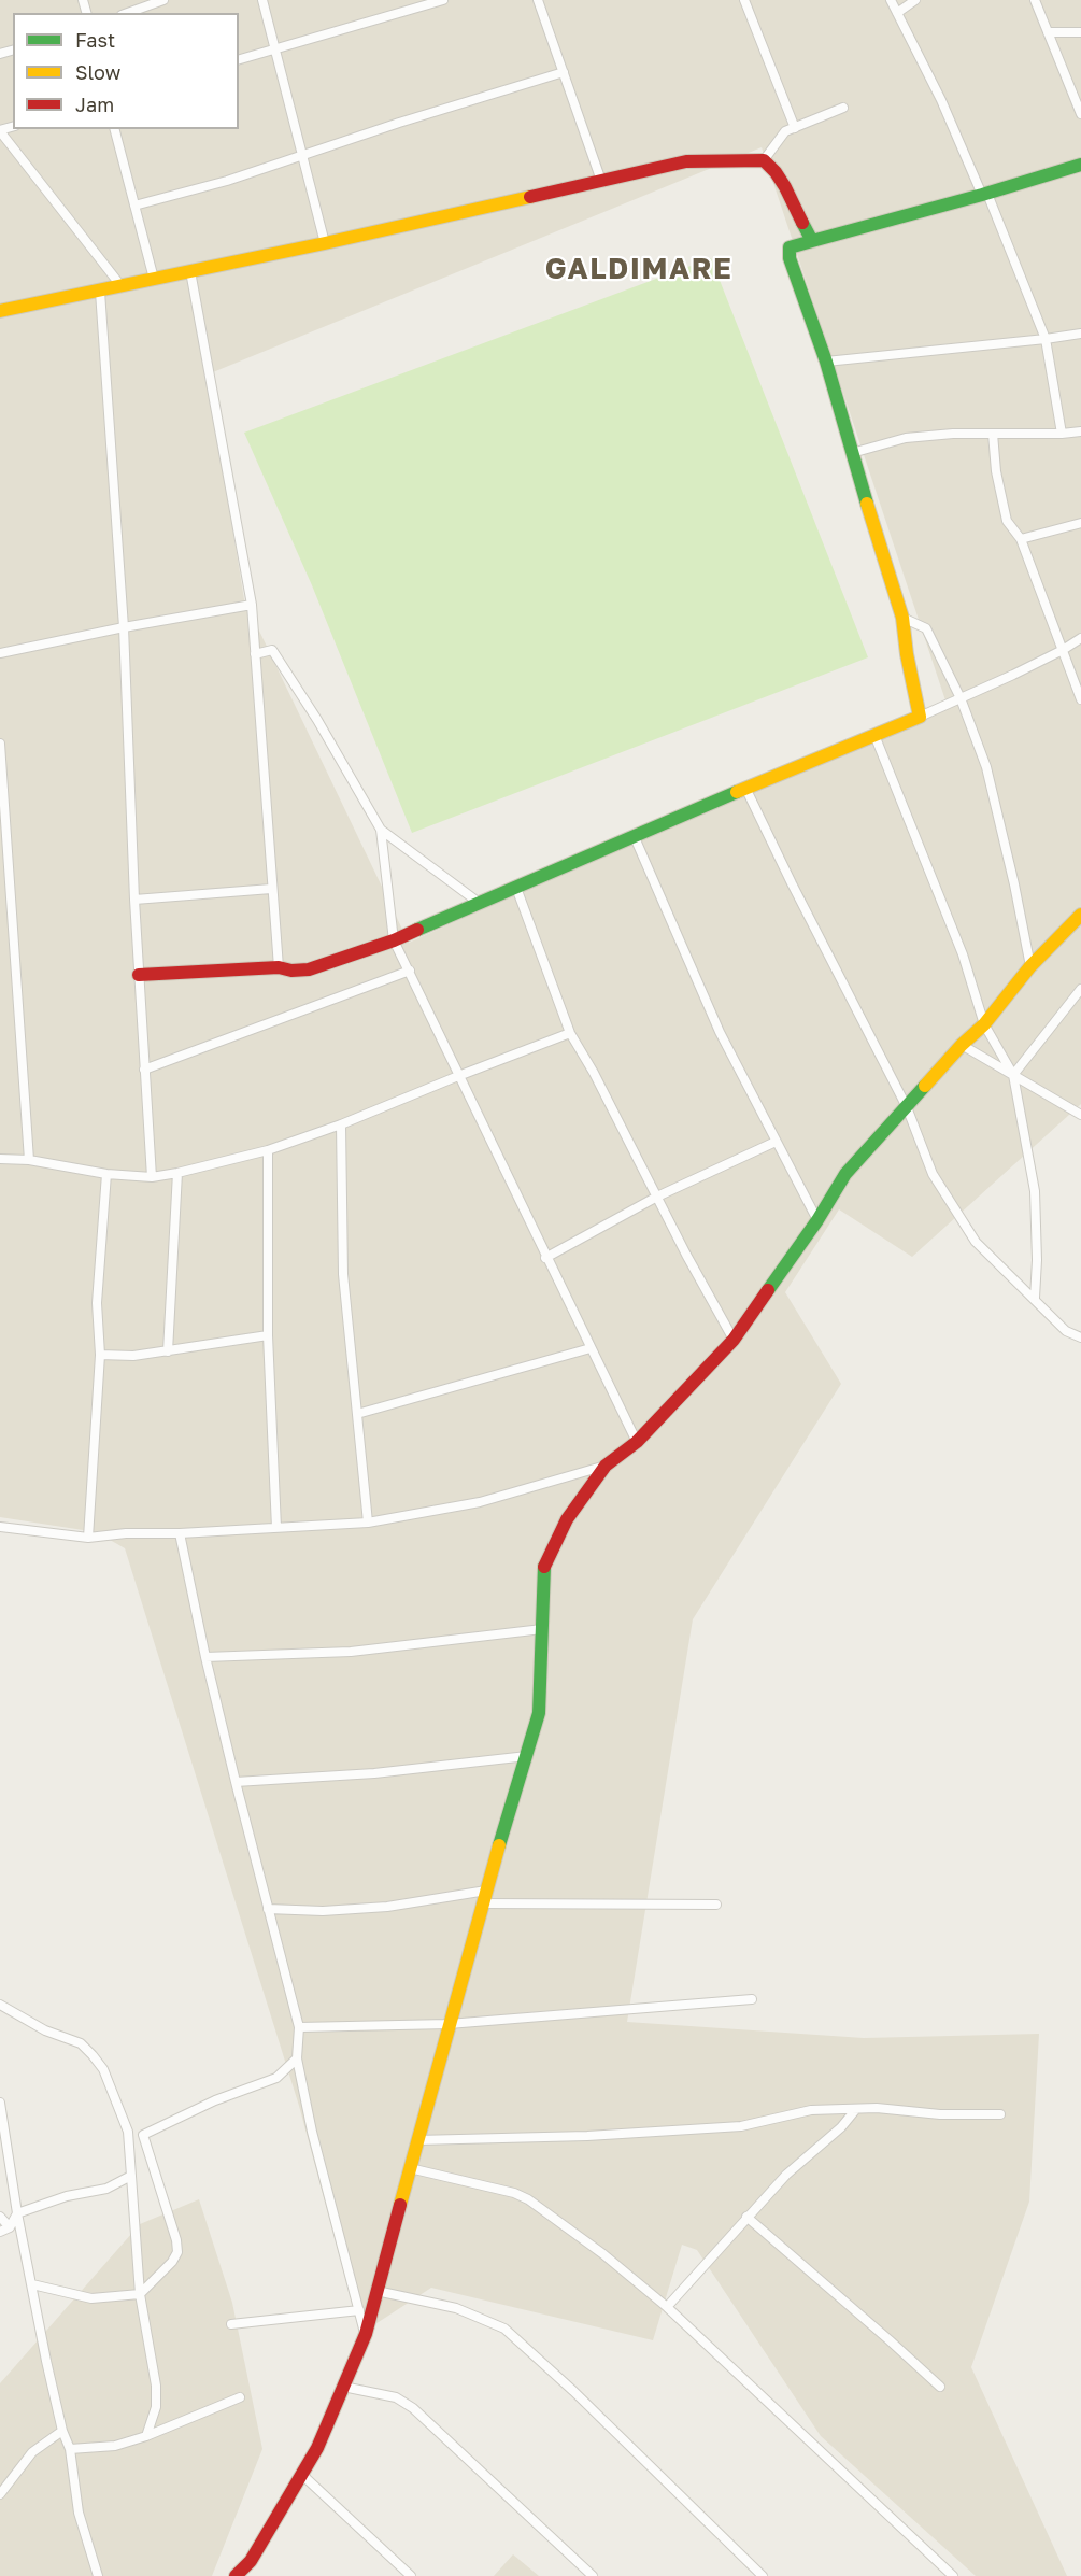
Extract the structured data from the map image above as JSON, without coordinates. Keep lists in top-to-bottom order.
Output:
{
  "districts": ["GALDIMARE"],
  "legend": ["Fast", "Slow", "Jam"]
}
